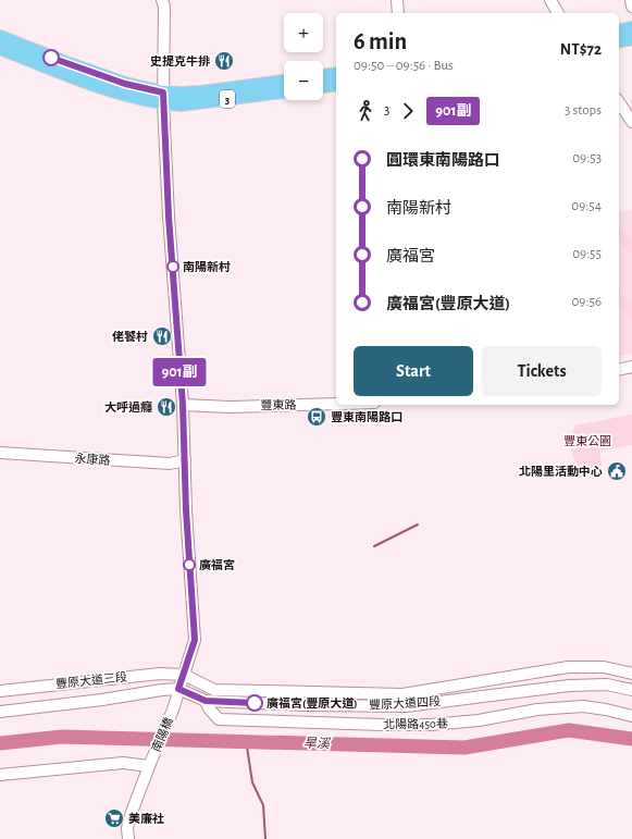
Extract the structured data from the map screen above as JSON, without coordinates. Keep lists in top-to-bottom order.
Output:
{
  "streets": {
    "main road": ["3"],
    "street": [
      "豐東路",
      "永康路",
      "豐原大道三段",
      "豐原大道四段",
      "北陽路450巷",
      "南陽橋"
    ]
  },
  "crossings": [
    ["3", "南陽橋"],
    ["豐東路", "南陽橋"],
    ["永康路", "南陽橋"],
    ["豐原大道三段", "豐原大道四段"],
    ["豐原大道三段", "南陽橋"],
    ["豐原大道四段", "北陽路450巷"],
    ["豐原大道四段", "南陽橋"]
  ],
  "water": ["旱溪"],
  "parks": ["豐東公園"],
  "places": {
    "restaurant": ["史提克牛排", "佬饕村", "大呼過癮"],
    "other": ["南陽新村", "廣福宮", "廣福宮(豐原大道)"],
    "bus stop": ["豐東南陽路口"],
    "public building": ["北陽里活動中心"],
    "supermarket": ["美廉社"]
  },
  "lines": ["bus line 901副"],
  "page": {
    "on_map": "901副",
    "map_buttons": ["+", "−"],
    "heading": ["6 min", "09:50 – 09:56 · Bus", "NT$72"],
    "legs": ["3", "901副", "3 stops"],
    "list": [
      {
        "name": "圓環東南陽路口",
        "value": "09:53"
      },
      {
        "name": "南陽新村",
        "value": "09:54"
      },
      {
        "name": "廣福宮",
        "value": "09:55"
      },
      {
        "name": "廣福宮(豐原大道)",
        "value": "09:56"
      }
    ],
    "buttons": ["Start", "Tickets"]
  }
}
